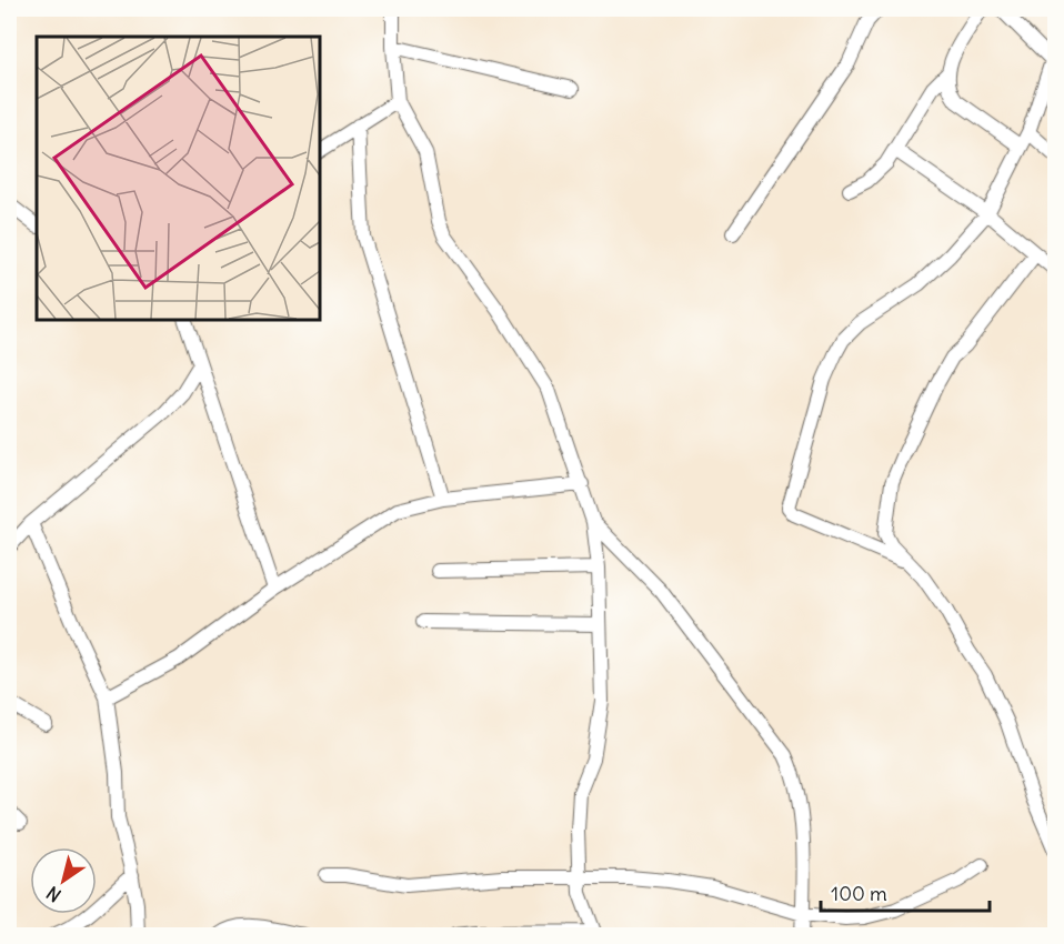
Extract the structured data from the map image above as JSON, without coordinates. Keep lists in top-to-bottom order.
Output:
{
  "scale_bar": "100 m",
  "north": "bottom left"
}
